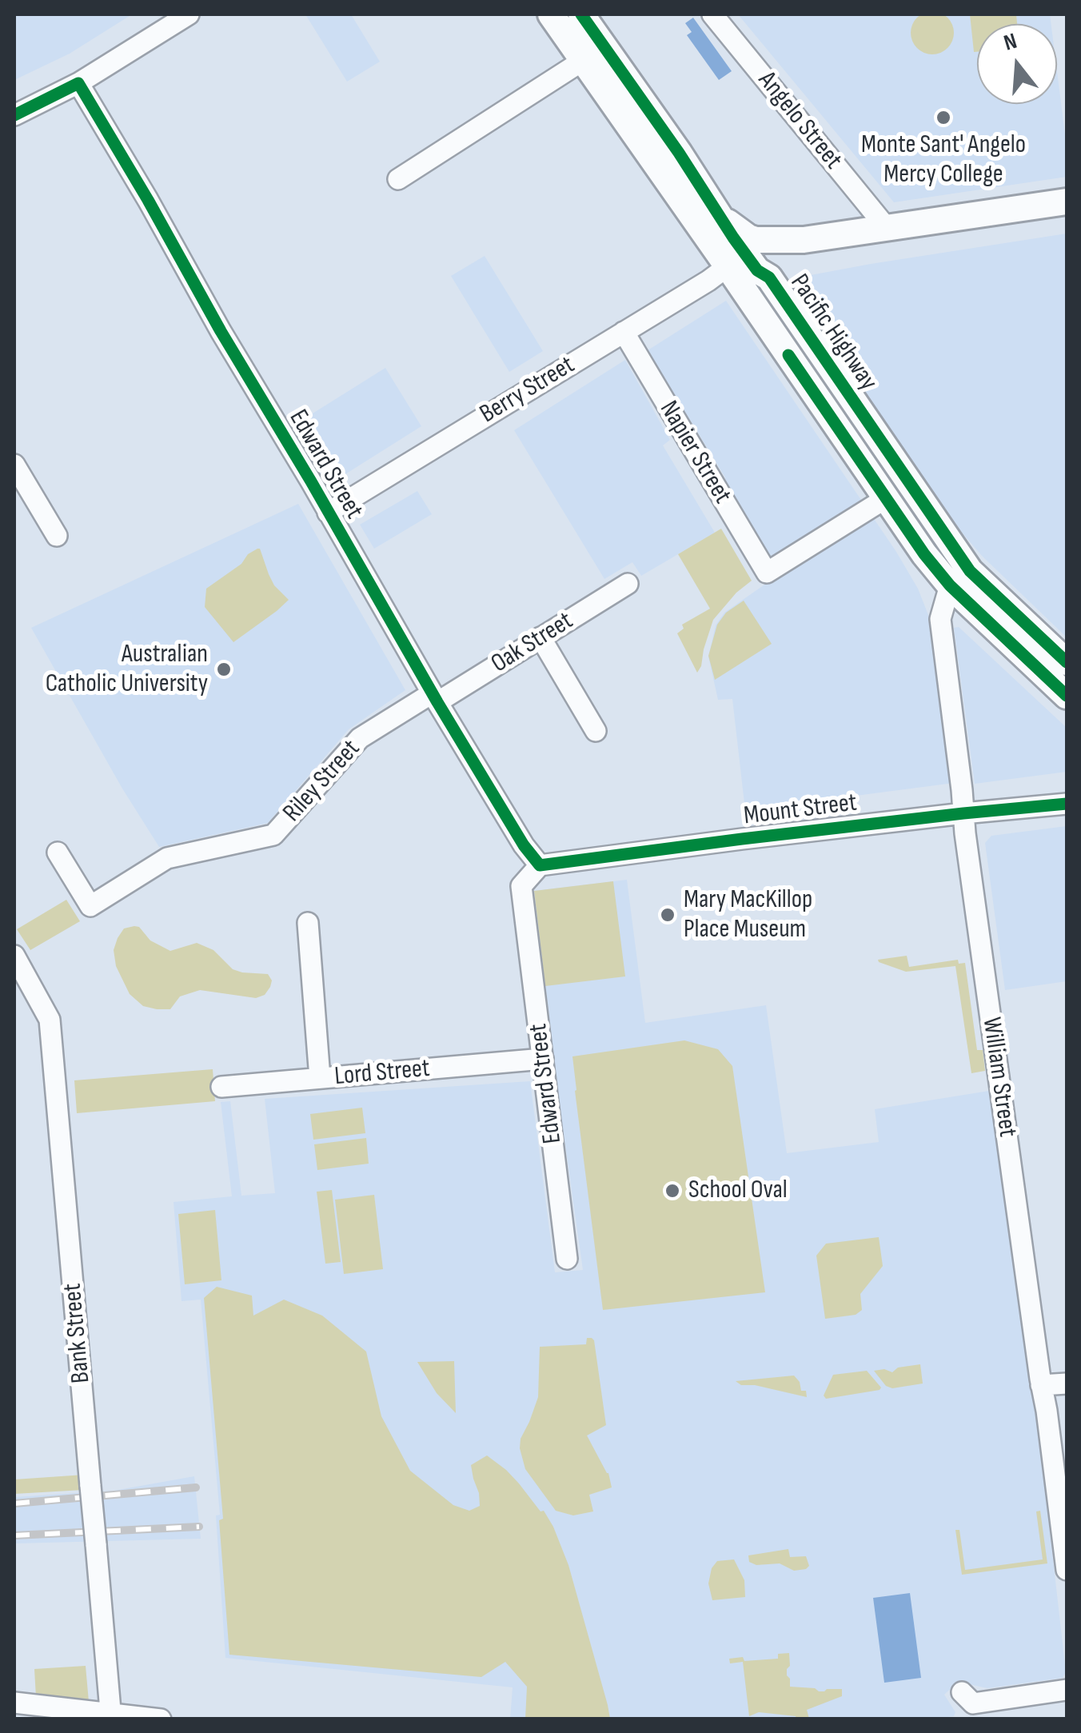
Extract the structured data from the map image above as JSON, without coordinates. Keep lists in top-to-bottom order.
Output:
{
  "streets": {
    "main road": ["Pacific Highway"],
    "street": [
      "Angelo Street",
      "Berry Street",
      "Napier Street",
      "Edward Street",
      "Oak Street",
      "Riley Street",
      "Mount Street",
      "Lord Street",
      "William Street",
      "Bank Street"
    ]
  },
  "crossings": [
    ["Pacific Highway", "Berry Street"],
    ["Pacific Highway", "Napier Street"],
    ["Pacific Highway", "William Street"],
    ["Berry Street", "Napier Street"],
    ["Berry Street", "Edward Street"],
    ["Edward Street", "Oak Street"],
    ["Edward Street", "Riley Street"],
    ["Edward Street", "Mount Street"],
    ["Edward Street", "Lord Street"],
    ["Oak Street", "Riley Street"],
    ["Mount Street", "William Street"]
  ],
  "places": [
    "Monte Sant' Angelo Mercy College",
    "Australian Catholic University",
    "Mary MacKillop Place Museum",
    "School Oval"
  ],
  "north": "top"
}
